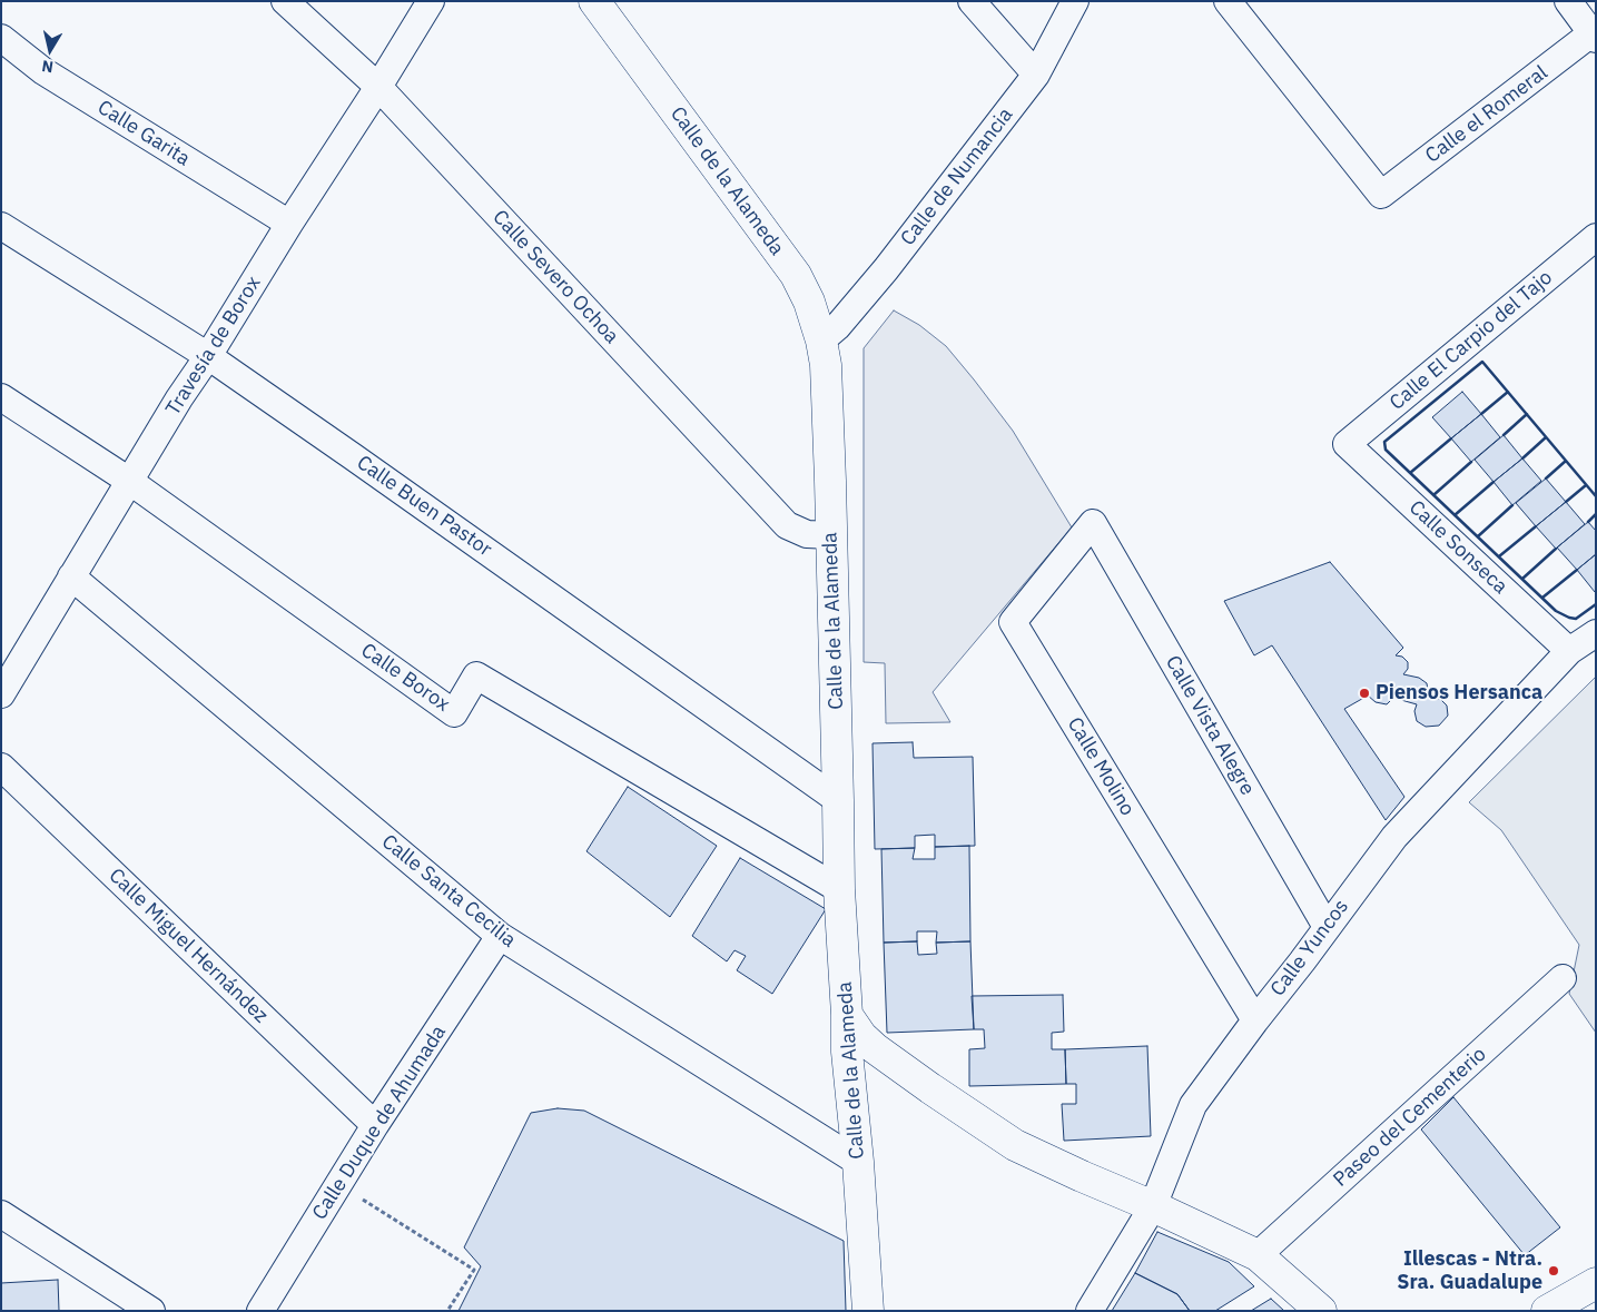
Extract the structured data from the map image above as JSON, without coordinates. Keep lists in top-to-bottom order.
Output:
{
  "streets": {
    "street": [
      "Calle el Romeral",
      "Calle Garita",
      "Calle de Numancia",
      "Calle de la Alameda",
      "Calle Severo Ochoa",
      "Calle El Carpio del Tajo",
      "Travesía de Borox",
      "Calle Buen Pastor",
      "Calle Sonseca",
      "Calle Borox",
      "Calle Vista Alegre",
      "Calle Molino",
      "Calle Santa Cecilia",
      "Calle Miguel Hernández",
      "Calle Yuncos",
      "Paseo del Cementerio",
      "Calle Duque de Ahumada"
    ]
  },
  "crossings": [
    ["Calle Garita", "Travesía de Borox"],
    ["Calle de Numancia", "Calle de la Alameda"],
    ["Calle de la Alameda", "Calle Severo Ochoa"],
    ["Calle de la Alameda", "Calle Buen Pastor"],
    ["Calle de la Alameda", "Calle Borox"],
    ["Calle de la Alameda", "Calle Santa Cecilia"],
    ["Calle Severo Ochoa", "Travesía de Borox"],
    ["Calle El Carpio del Tajo", "Calle Sonseca"],
    ["Travesía de Borox", "Calle Buen Pastor"],
    ["Travesía de Borox", "Calle Borox"],
    ["Travesía de Borox", "Calle Santa Cecilia"],
    ["Calle Sonseca", "Calle Yuncos"],
    ["Calle Vista Alegre", "Calle Molino"],
    ["Calle Vista Alegre", "Calle Yuncos"],
    ["Calle Molino", "Calle Yuncos"],
    ["Calle Santa Cecilia", "Calle Duque de Ahumada"],
    ["Calle Miguel Hernández", "Calle Duque de Ahumada"]
  ],
  "places": ["Piensos Hersanca", "Illescas - Ntra. Sra. Guadalupe"],
  "north": "bottom"
}
